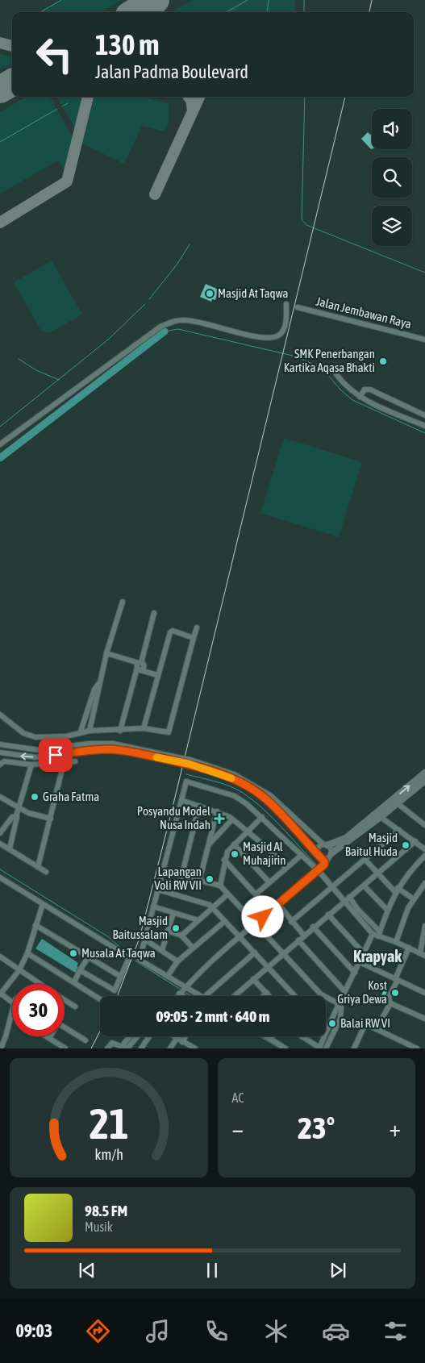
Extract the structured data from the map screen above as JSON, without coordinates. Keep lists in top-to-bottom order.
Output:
{
  "streets": {
    "street": ["Jalan Jembawan Raya"]
  },
  "districts": ["Krapyak"],
  "places": {
    "other": [
      "Masjid At Taqwa",
      "SMK Penerbangan Kartika Aqasa Bhakti",
      "Graha Fatma",
      "Masjid Baitul Huda",
      "Masjid Al Muhajirin",
      "Lapangan Voli RW VII",
      "Masjid Baitussalam",
      "Musala At Taqwa",
      "Kost Griya Dewa",
      "Balai RW VI"
    ],
    "health": ["Posyandu Model Nusa Indah"]
  },
  "page": {
    "turn": ["130 m", "Jalan Padma Boulevard"],
    "limit": "30",
    "trip": "09:05 · 2 mnt · 640 m",
    "tile": "AC",
    "heat": ["−", "23°", "+"],
    "song": ["98.5 FM", "Musik"],
    "tabs": "09:03",
    "gauge": ["21", "km/h"]
  }
}
